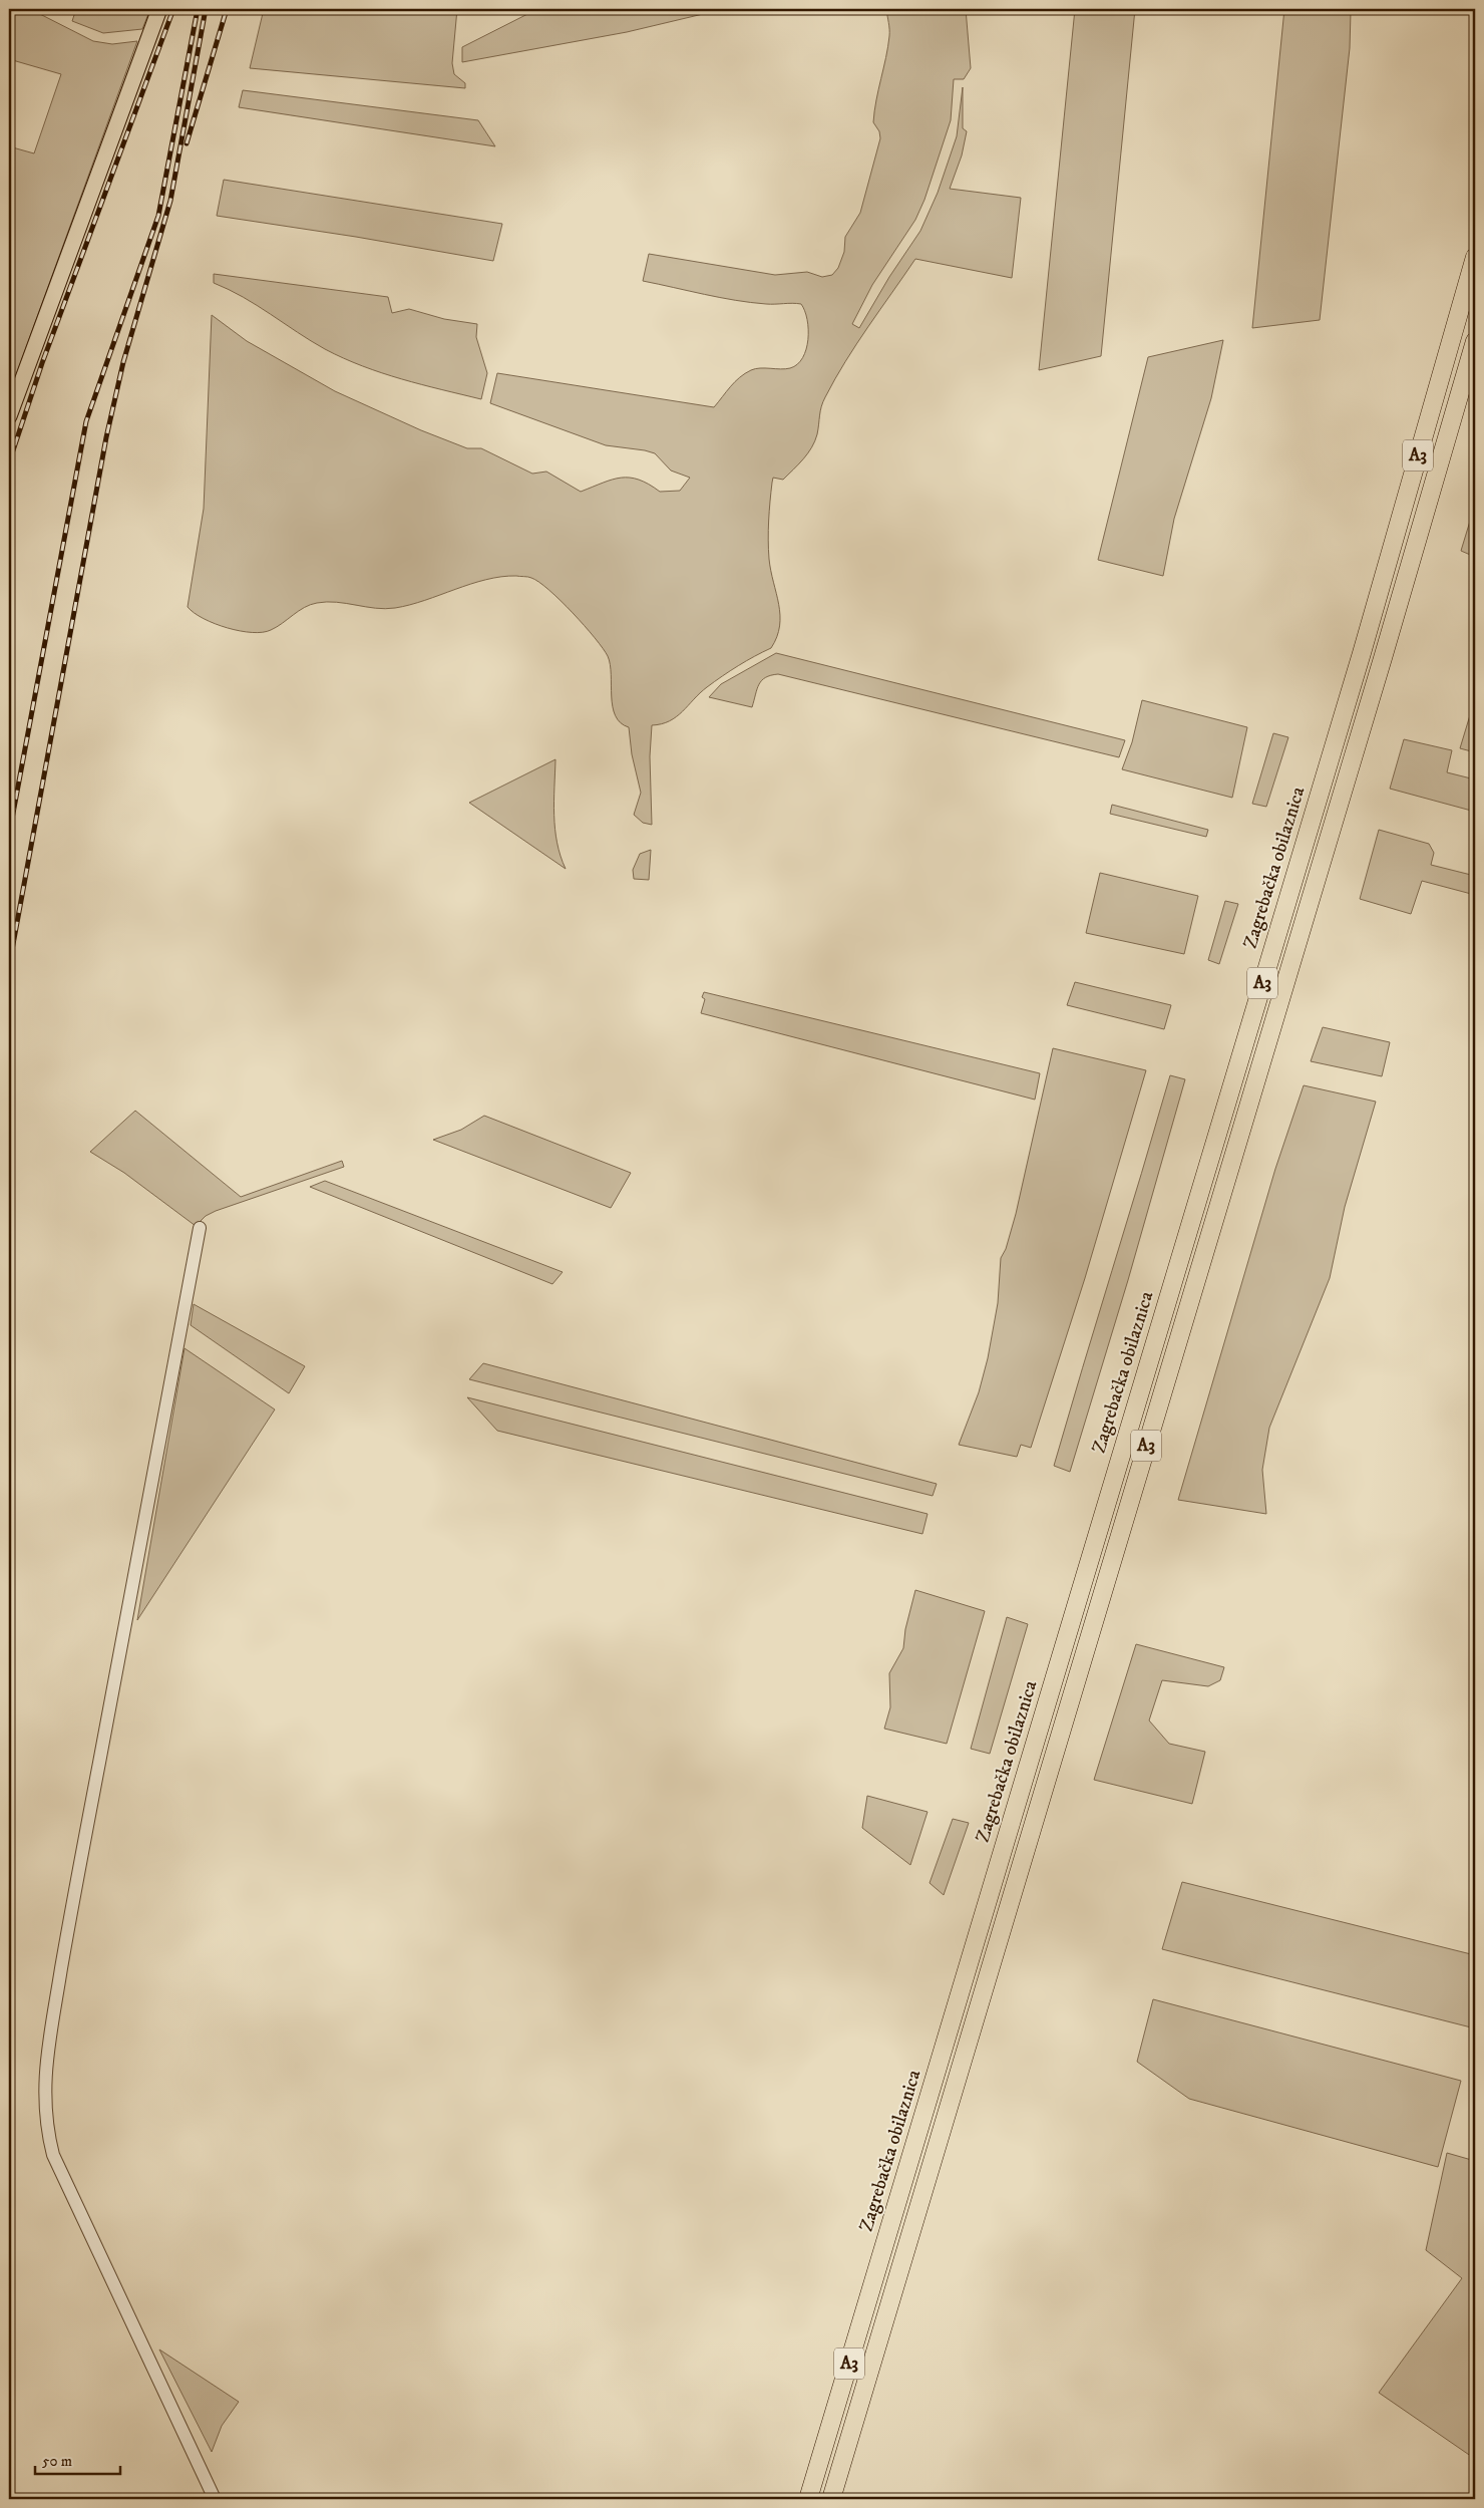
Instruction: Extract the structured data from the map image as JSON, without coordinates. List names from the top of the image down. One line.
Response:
{"streets":{"highway":["A3","Zagrebačka obilaznica"]},"scale_bar":"50 m"}
